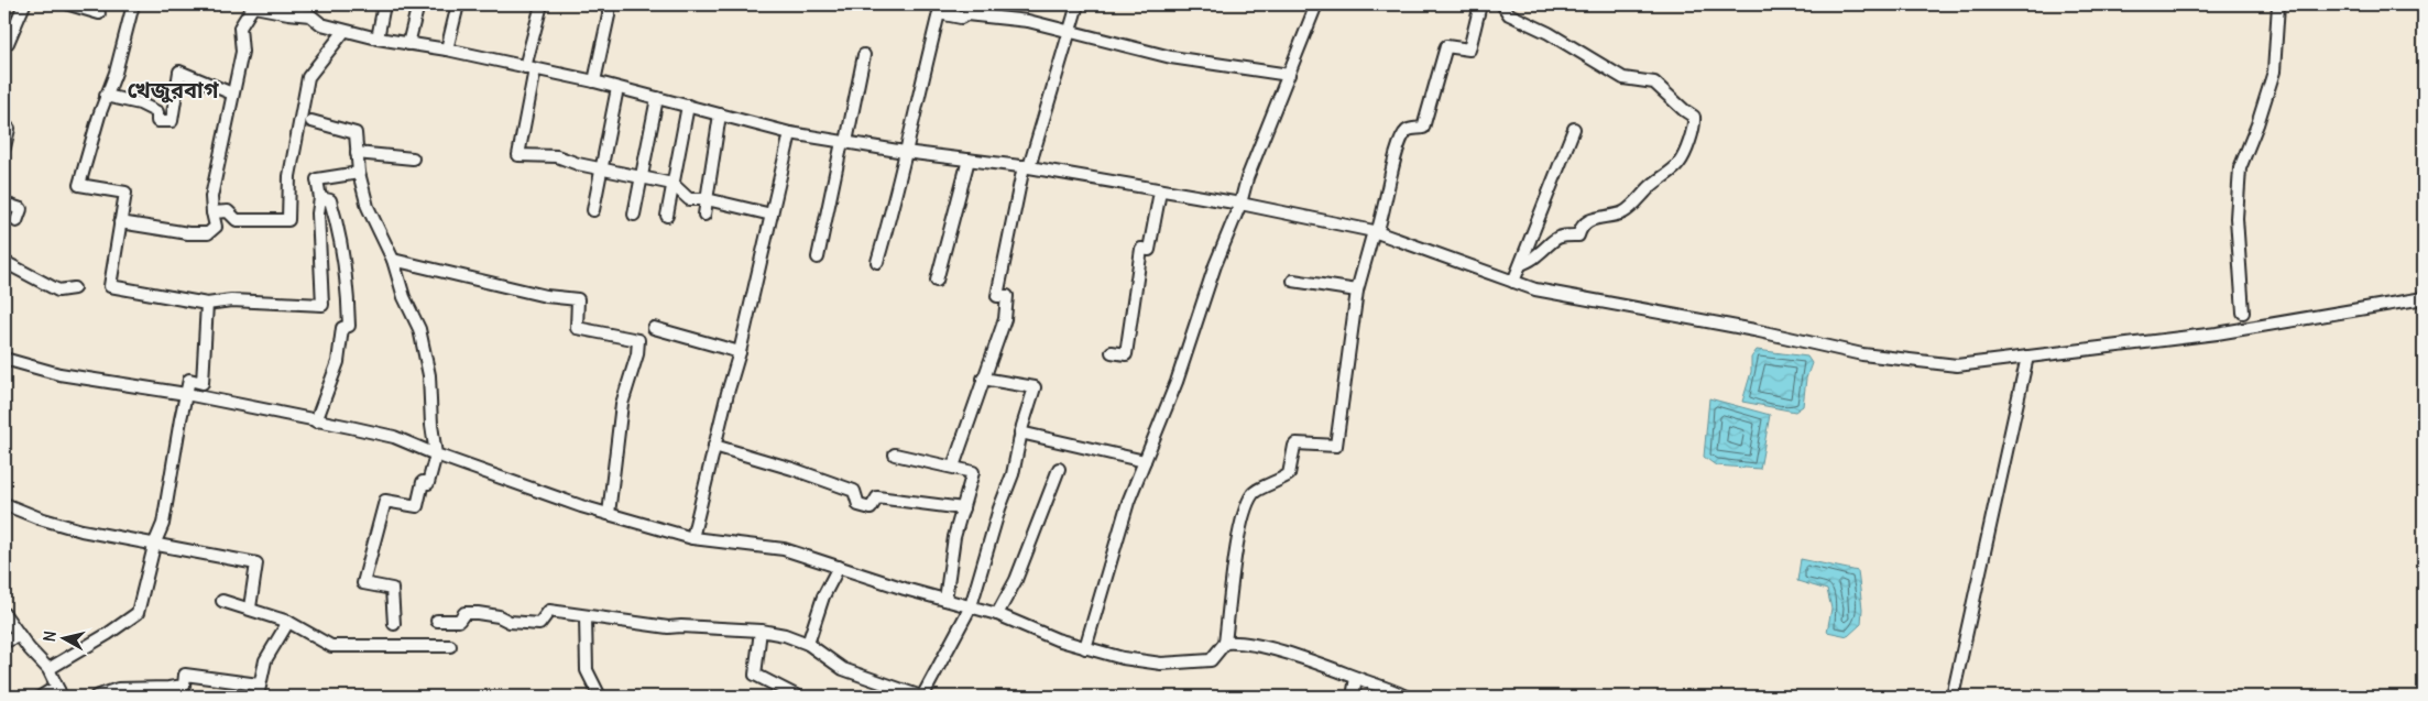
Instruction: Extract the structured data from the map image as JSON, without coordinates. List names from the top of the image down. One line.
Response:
{"districts":["খেজুরবাগ"],"north":"left"}
